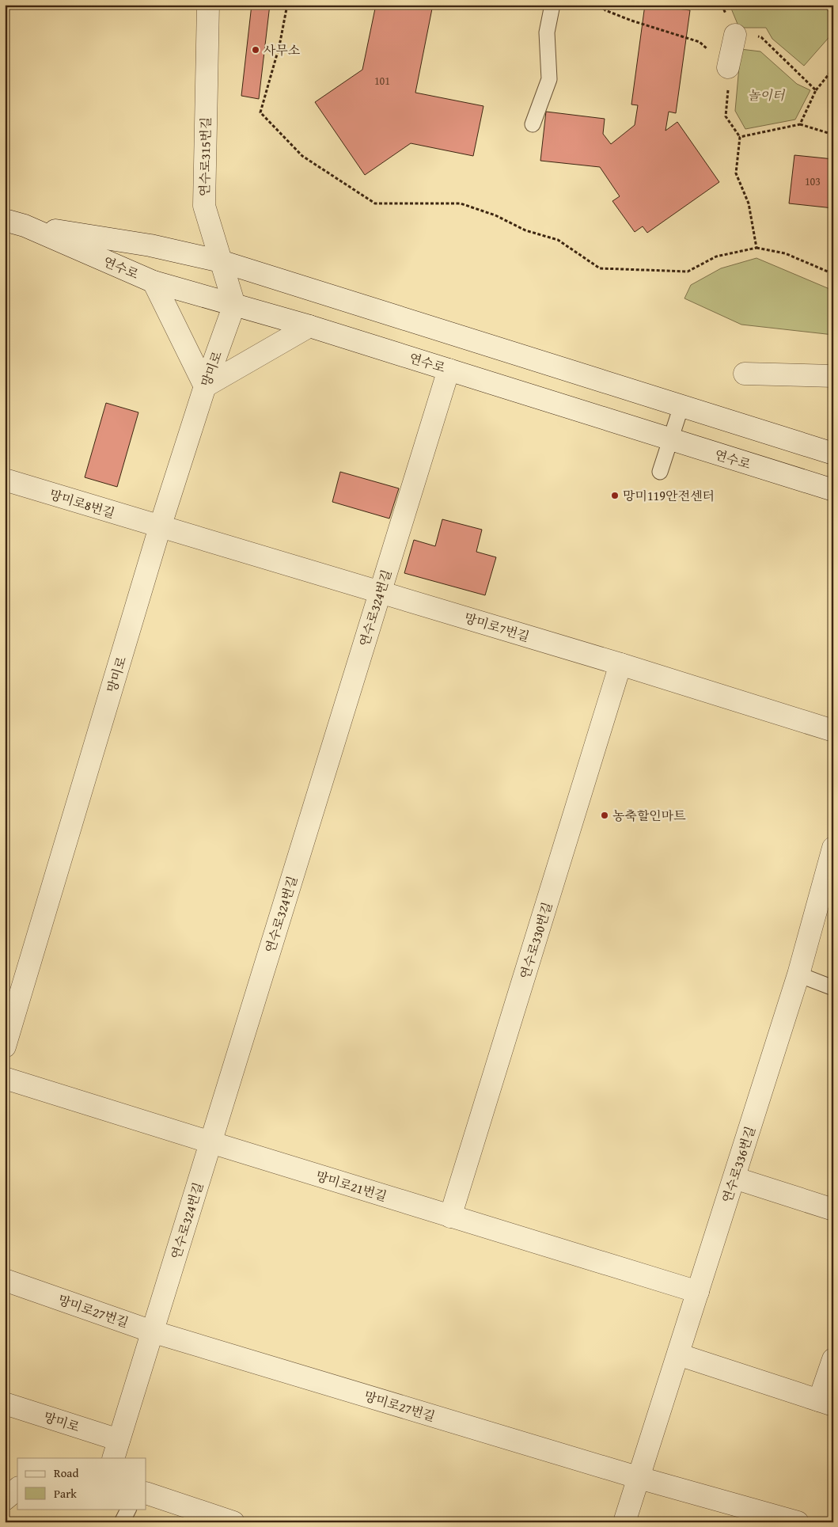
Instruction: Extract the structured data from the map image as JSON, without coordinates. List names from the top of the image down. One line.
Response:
{"streets":{"street":["연수로315번길","연수로","망미로","망미로8번길","연수로324번길","망미로7번길","연수로330번길","연수로336번길","망미로21번길","망미로27번길"]},"crossings":[["연수로315번길","연수로"],["연수로315번길","망미로"],["연수로","망미로"],["연수로","연수로324번길"],["망미로","망미로8번길"],["망미로","연수로324번길"],["망미로","망미로7번길"],["망미로8번길","망미로7번길"],["연수로324번길","망미로7번길"],["연수로324번길","망미로21번길"],["연수로324번길","망미로27번길"],["망미로7번길","연수로330번길"],["연수로330번길","망미로21번길"],["연수로336번길","망미로21번길"],["연수로336번길","망미로27번길"]],"parks":["놀이터"],"places":["사무소","망미119안전센터","농축할인마트"],"house_numbers":["101","103"],"legend":["Road","Park"]}
